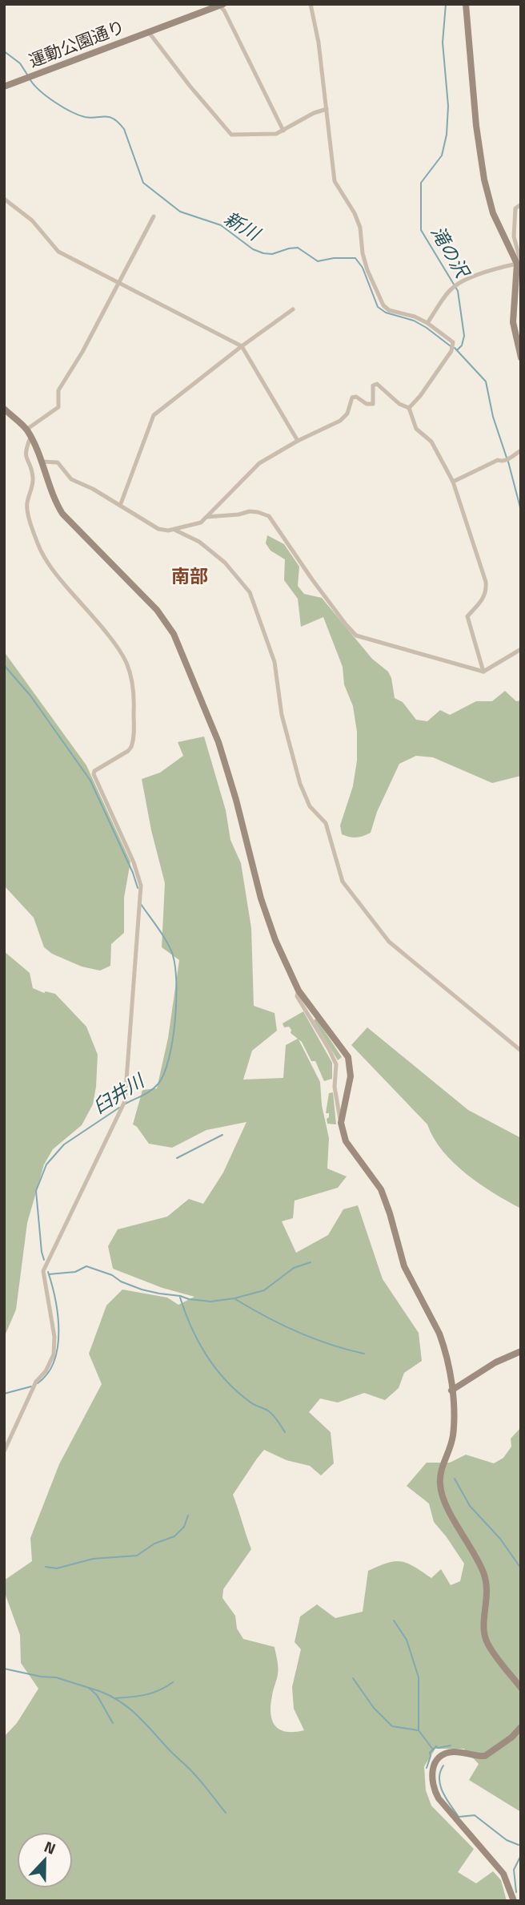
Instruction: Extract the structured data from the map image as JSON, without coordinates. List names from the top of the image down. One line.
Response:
{"streets":{"street":["運動公園通り"]},"districts":["南部"],"water":["新川","滝の沢","臼井川"],"north":"top"}
